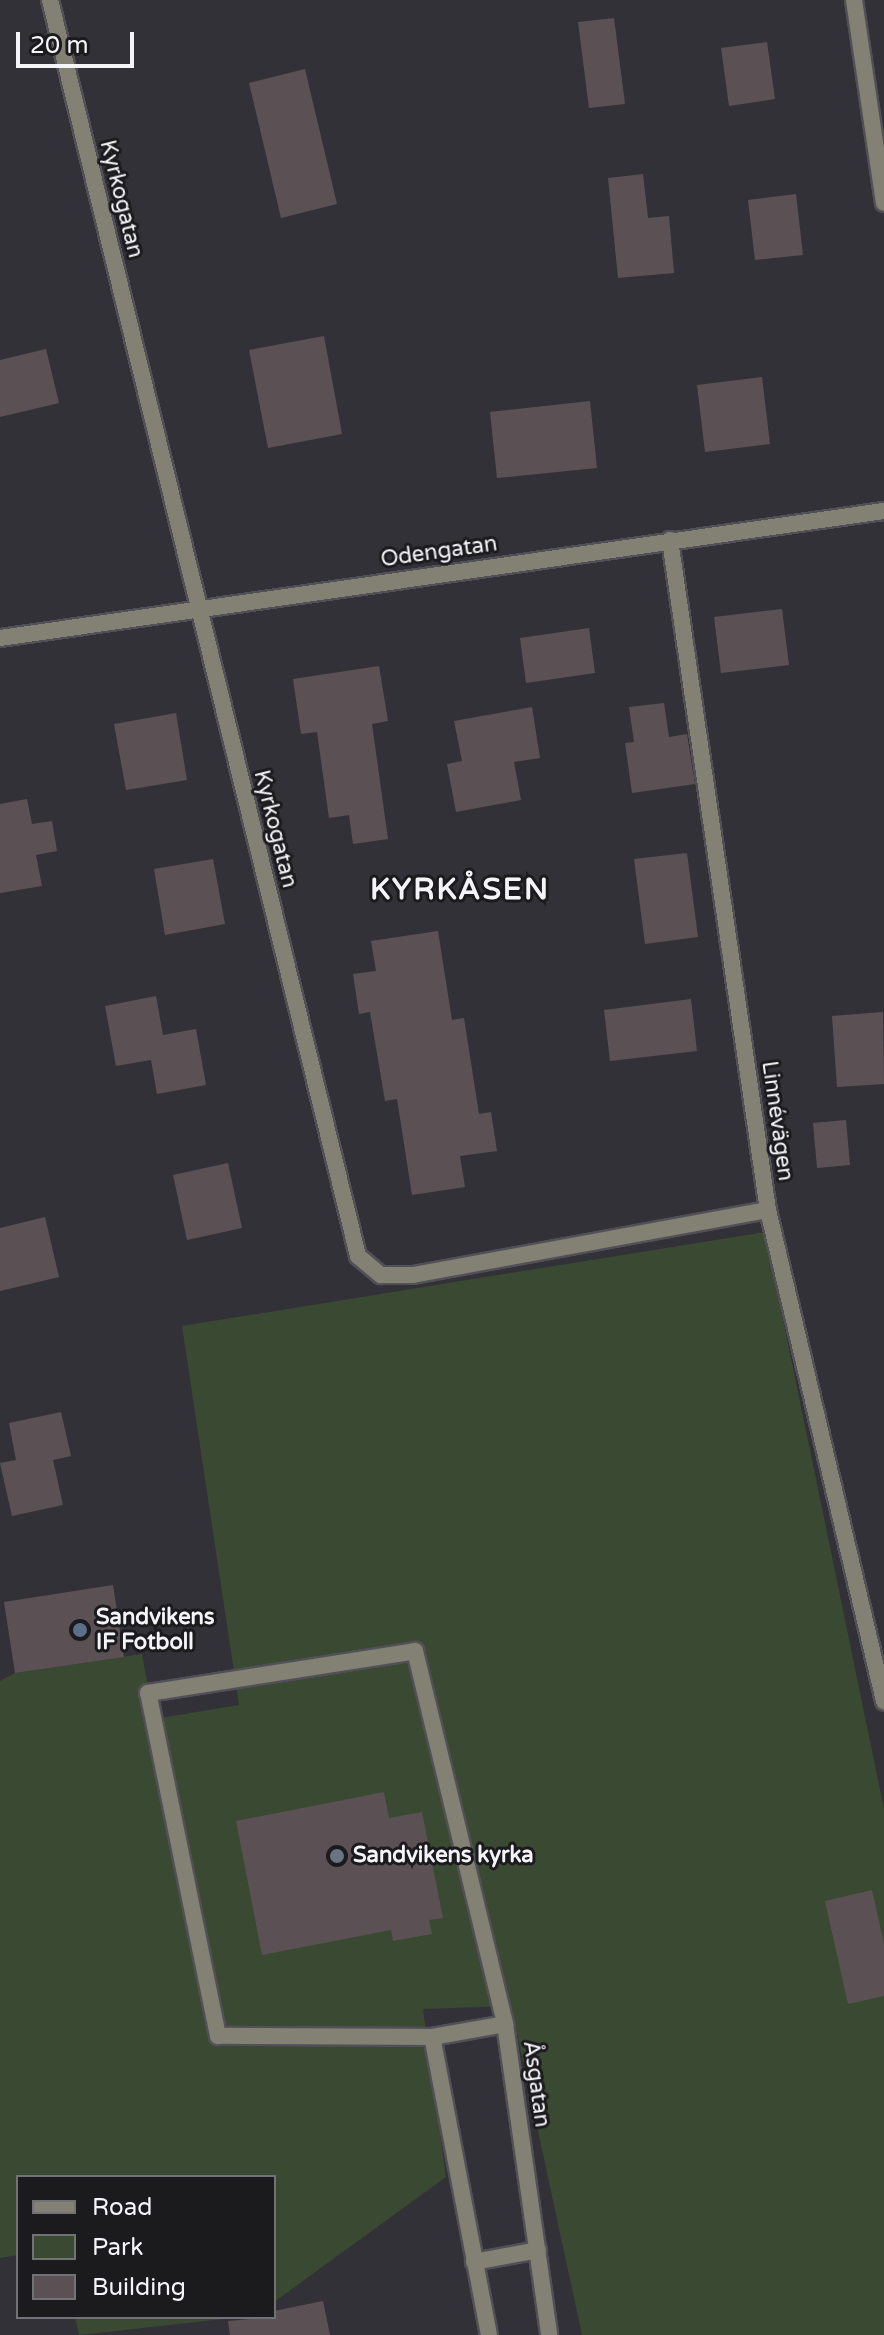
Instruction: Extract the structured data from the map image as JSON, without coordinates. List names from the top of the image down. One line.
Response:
{"streets":{"street":["Kyrkogatan","Odengatan","Linnévägen","Åsgatan"]},"crossings":[["Kyrkogatan","Odengatan"],["Kyrkogatan","Linnévägen"],["Odengatan","Linnévägen"]],"districts":["KYRKÅSEN"],"places":["Sandvikens IF Fotboll","Sandvikens kyrka"],"legend":["Road","Park","Building"],"scale_bar":"20 m"}
